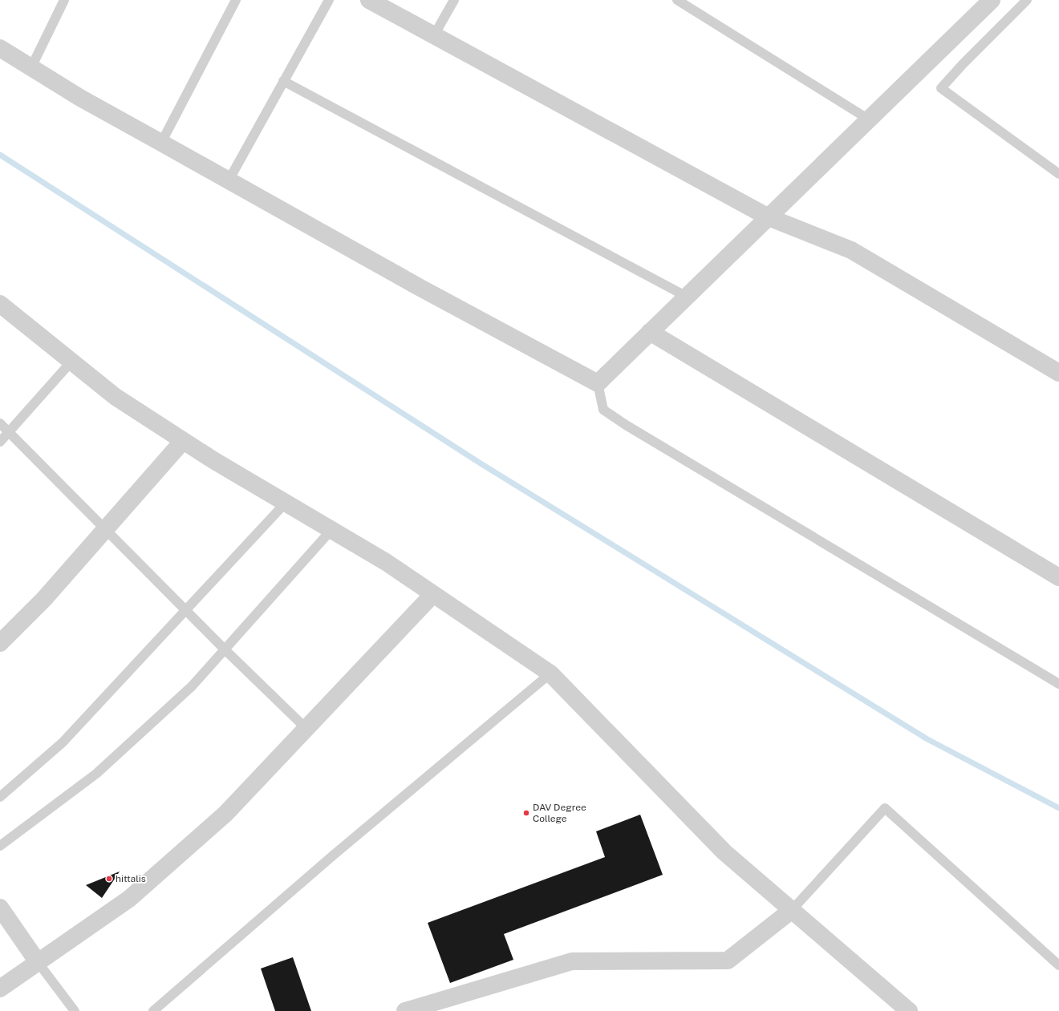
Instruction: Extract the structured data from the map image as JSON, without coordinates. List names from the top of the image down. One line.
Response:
{"places":["DAV Degree College","hittalis"]}
